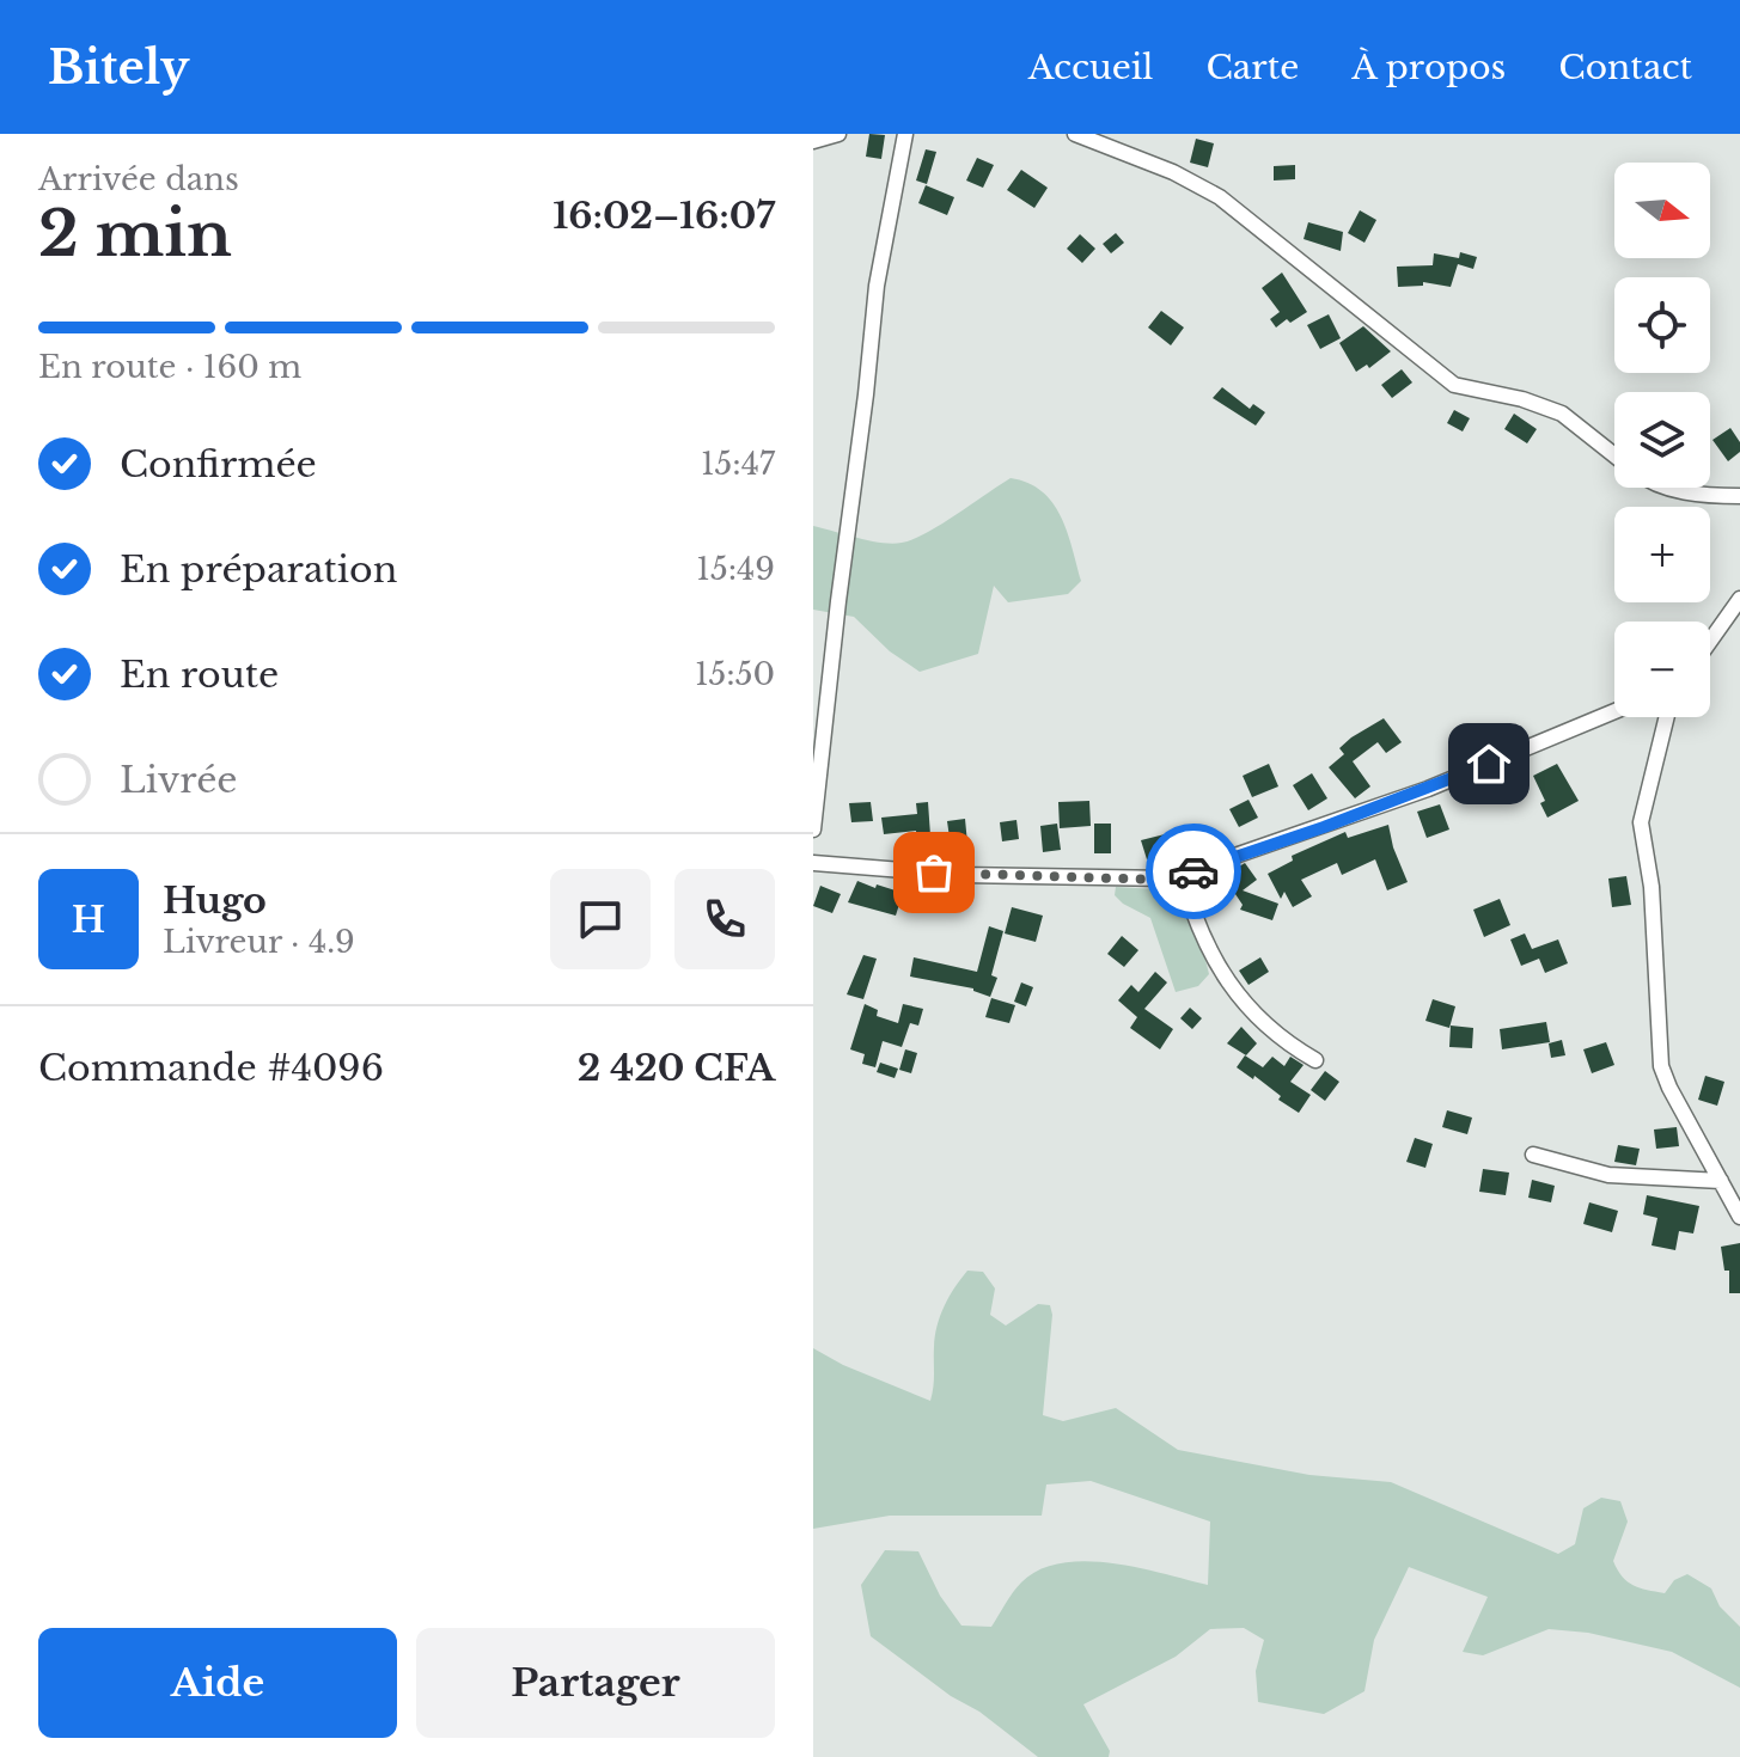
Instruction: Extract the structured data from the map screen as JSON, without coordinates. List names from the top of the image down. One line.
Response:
{"north":"right","page":{"header":"Bitely","nav":["Accueil","Carte","À propos","Contact"],"heading":["2 min","Arrivée dans","16:02–16:07"],"panel":["Hugo","Livreur · 4.9","Commande #4096","2 420 CFA"],"map_buttons":["+","−"],"bar":"En route · 160 m","list":[["Confirmée","15:47"],["En préparation","15:49"],["En route","15:50"],"Livrée"],"round":"H","buttons":["Aide","Partager"]}}
